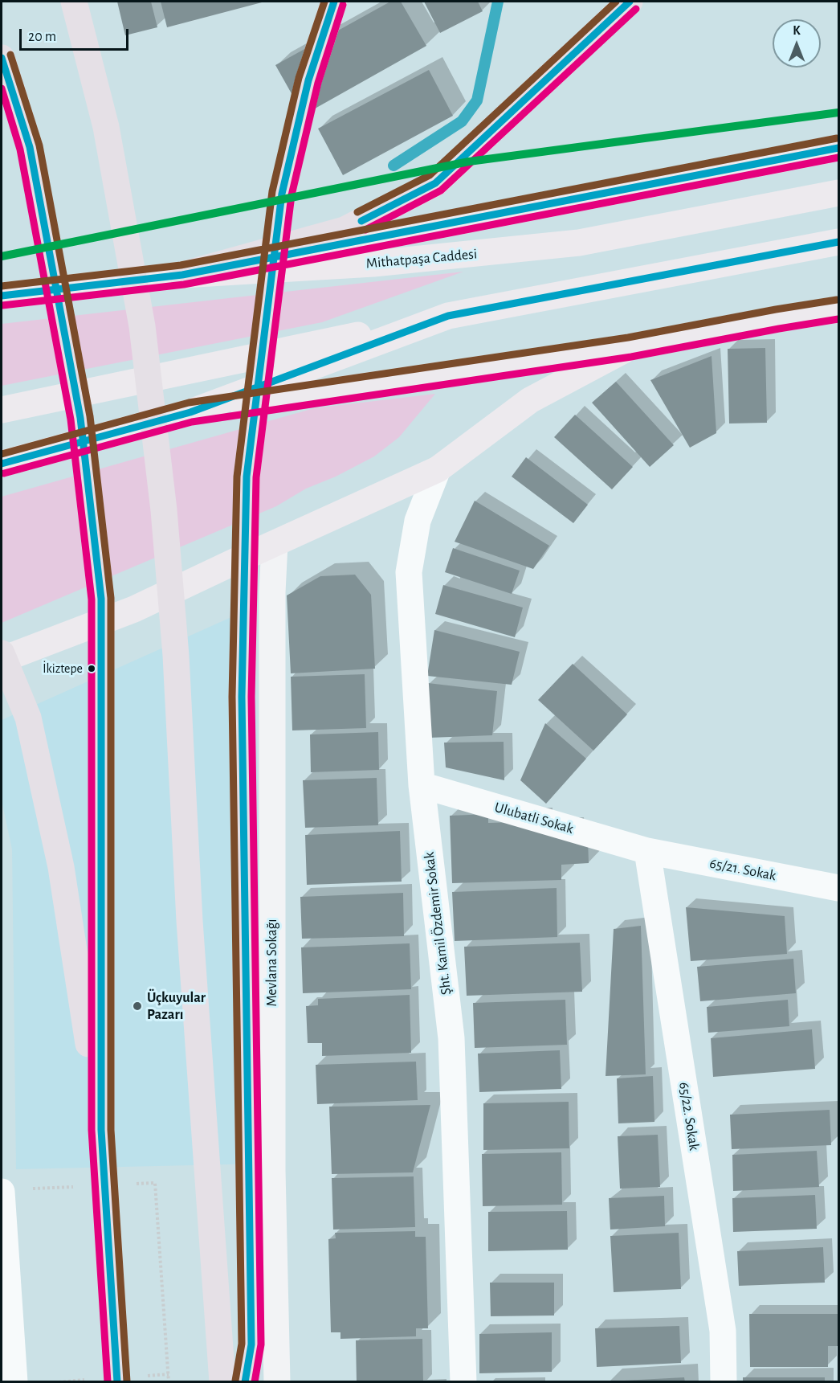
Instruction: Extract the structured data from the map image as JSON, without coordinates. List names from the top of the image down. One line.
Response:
{"streets":{"main road":["Mithatpaşa Caddesi","Mevlana Sokağı"],"street":["Ulubatli Sokak","65/21. Sokak","Şht. Kamil Özdemir Sokak","65/22. Sokak"]},"crossings":[["Ulubatli Sokak","65/21. Sokak"],["Ulubatli Sokak","Şht. Kamil Özdemir Sokak"],["Ulubatli Sokak","65/22. Sokak"],["65/21. Sokak","65/22. Sokak"]],"places":["İkiztepe","Üçkuyular Pazarı"],"scale_bar":"20 m","north":"top"}
